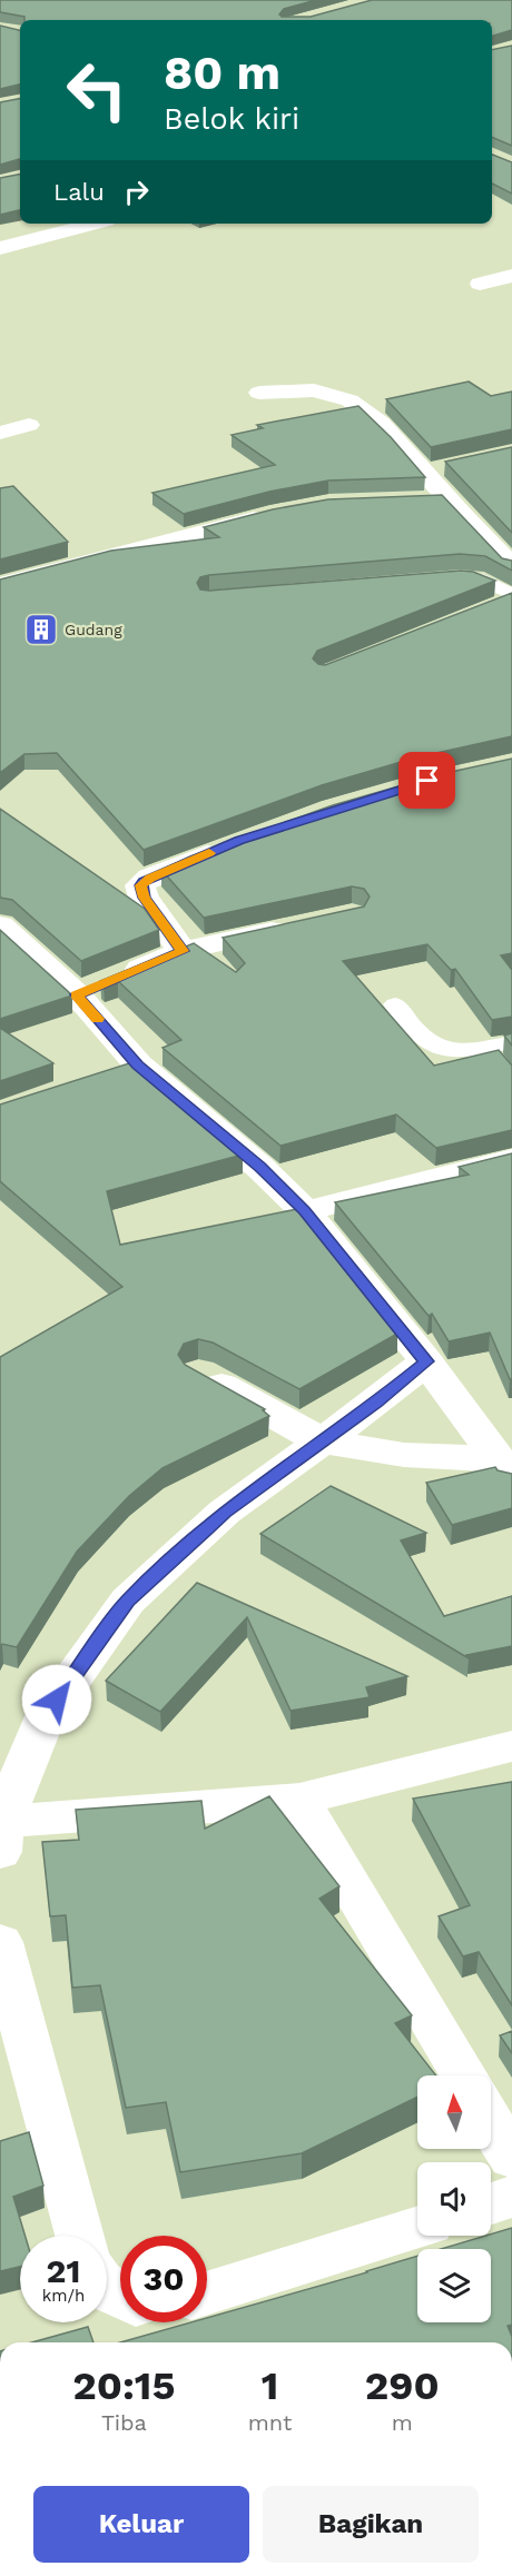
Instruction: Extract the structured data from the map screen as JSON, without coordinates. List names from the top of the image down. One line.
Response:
{"places":{"building":["Gudang"]},"north":"top","page":{"turn":["80 m","Belok kiri"],"then":"Lalu","speed":"21 km/h","limit":"30","eta":["20:15","Tiba","1","mnt","290","m"],"buttons":["Keluar","Bagikan"]}}
